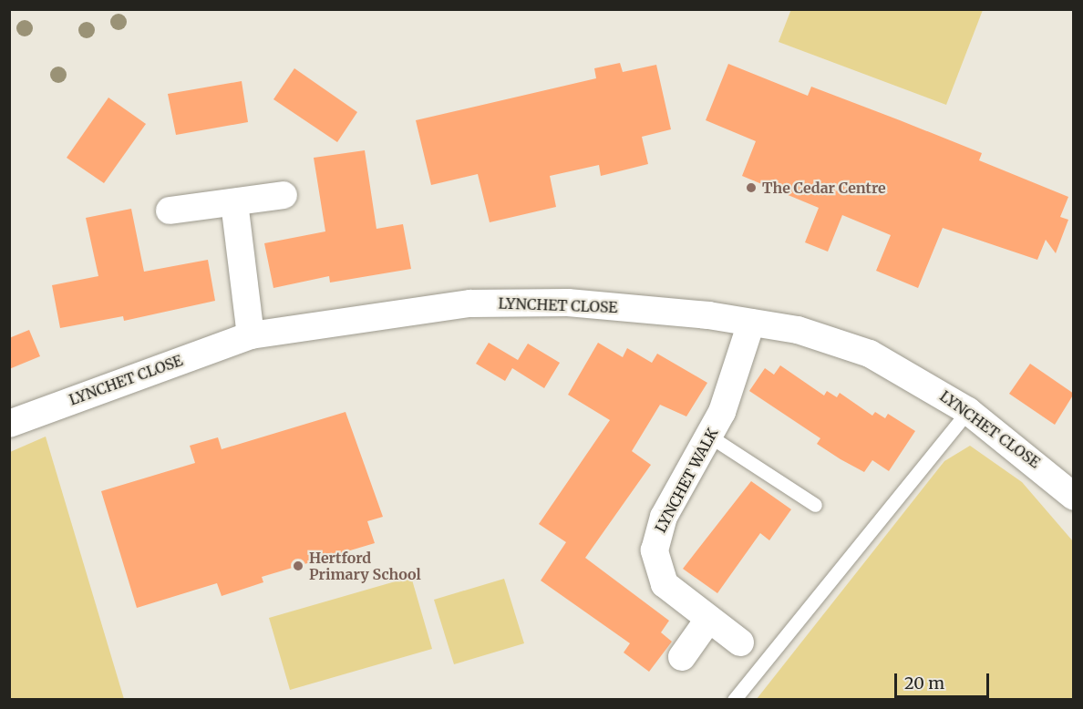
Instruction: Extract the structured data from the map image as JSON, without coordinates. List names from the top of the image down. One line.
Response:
{"streets":{"street":["LYNCHET CLOSE","LYNCHET WALK"]},"crossings":[["LYNCHET CLOSE","LYNCHET WALK"]],"places":["The Cedar Centre","Hertford Primary School"],"scale_bar":"20 m"}
